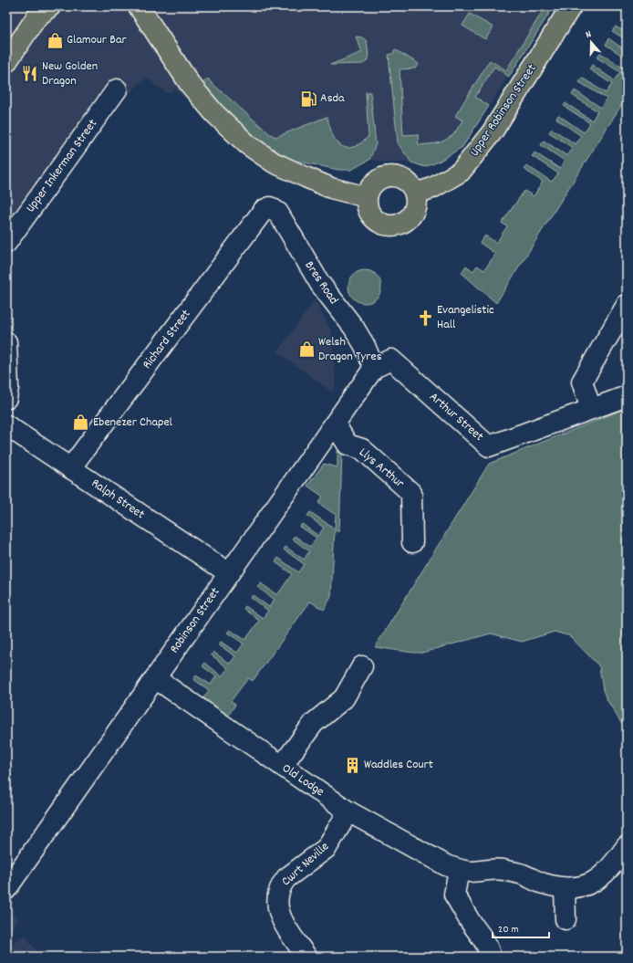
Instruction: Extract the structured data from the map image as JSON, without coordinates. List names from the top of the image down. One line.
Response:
{"streets":{"main road":["Upper Robinson Street"],"street":["Upper Inkerman Street","Bres Road","Richard Street","Arthur Street","Llys Arthur","Ralph Street","Robinson Street","Old Lodge","Cwrt Neville"]},"crossings":[["Bres Road","Richard Street"],["Bres Road","Arthur Street"],["Bres Road","Robinson Street"],["Richard Street","Ralph Street"],["Arthur Street","Robinson Street"],["Llys Arthur","Robinson Street"],["Ralph Street","Robinson Street"],["Robinson Street","Old Lodge"],["Old Lodge","Cwrt Neville"]],"places":{"shop":["Glamour Bar","Welsh Dragon Tyres","Ebenezer Chapel"],"restaurant":["New Golden Dragon"],"fuel station":["Asda"],"church":["Evangelistic Hall"],"building":["Waddles Court"]},"scale_bar":"20 m","north":"top"}
